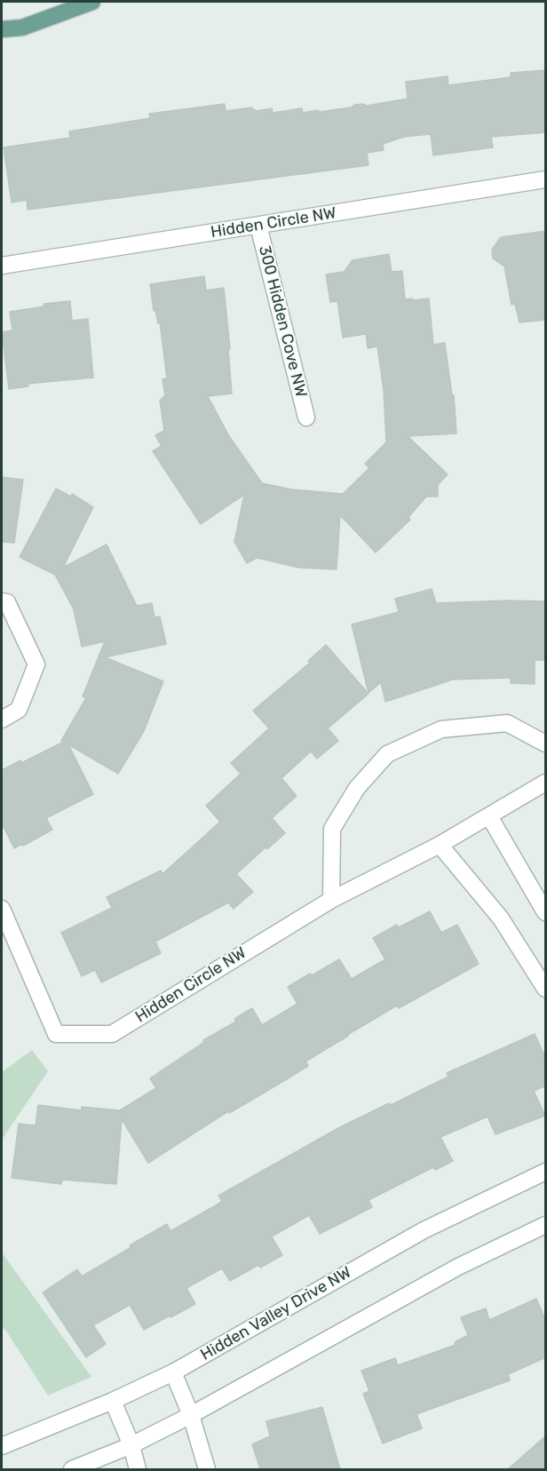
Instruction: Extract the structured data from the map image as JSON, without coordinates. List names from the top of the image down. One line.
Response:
{"streets":{"street":["Hidden Circle NW","300 Hidden Cove NW","Hidden Valley Drive NW"]},"crossings":[["Hidden Circle NW","300 Hidden Cove NW"]]}
